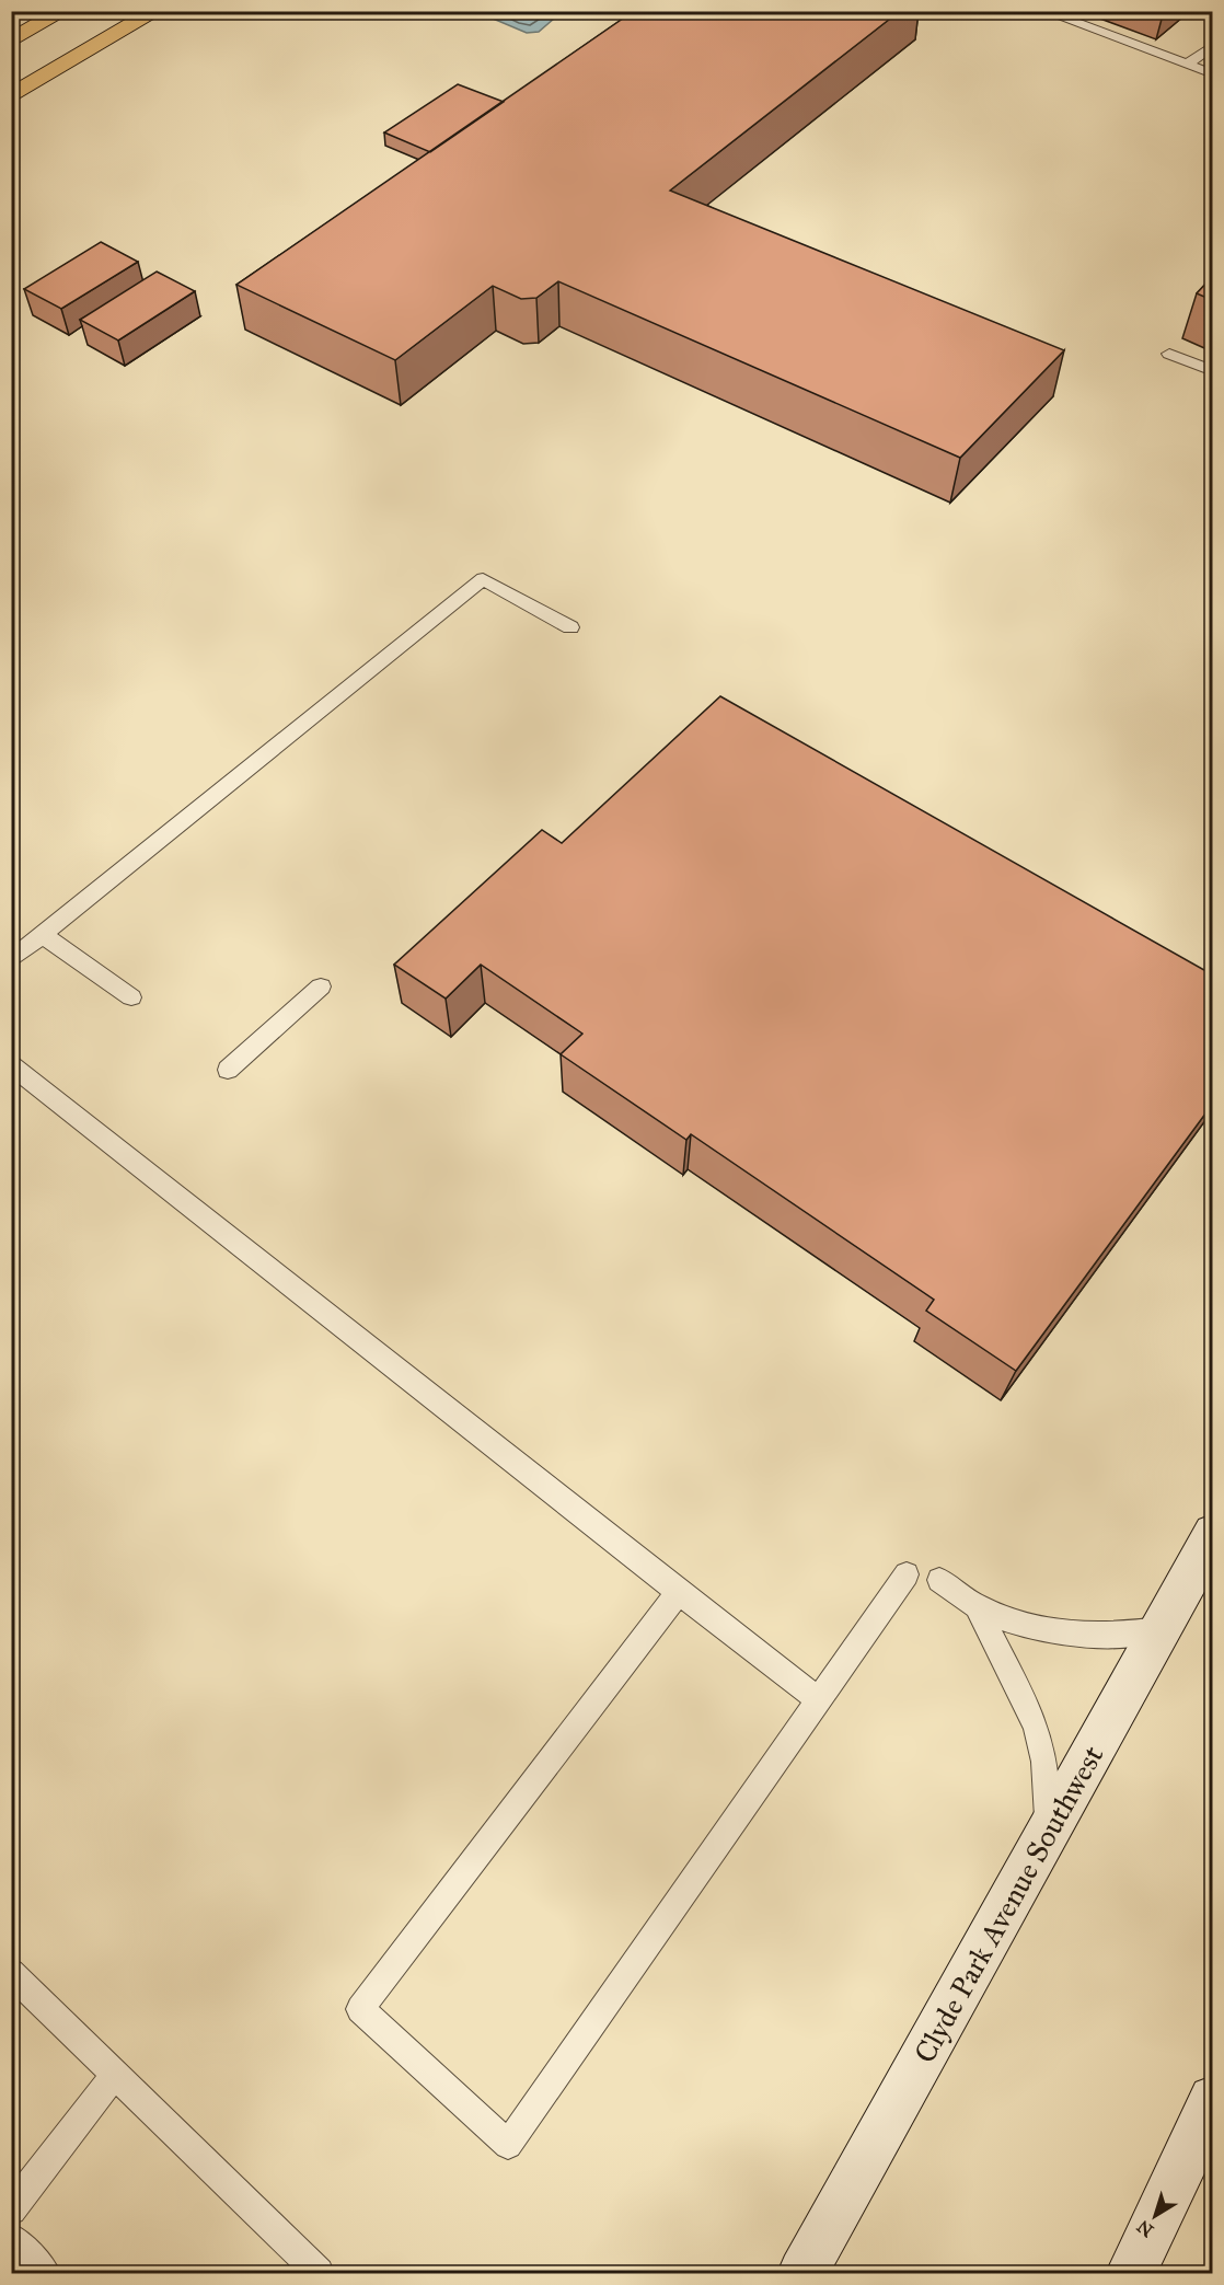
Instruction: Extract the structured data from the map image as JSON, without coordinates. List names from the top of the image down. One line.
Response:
{"streets":{"main road":["Clyde Park Avenue Southwest"]},"north":"bottom left"}
